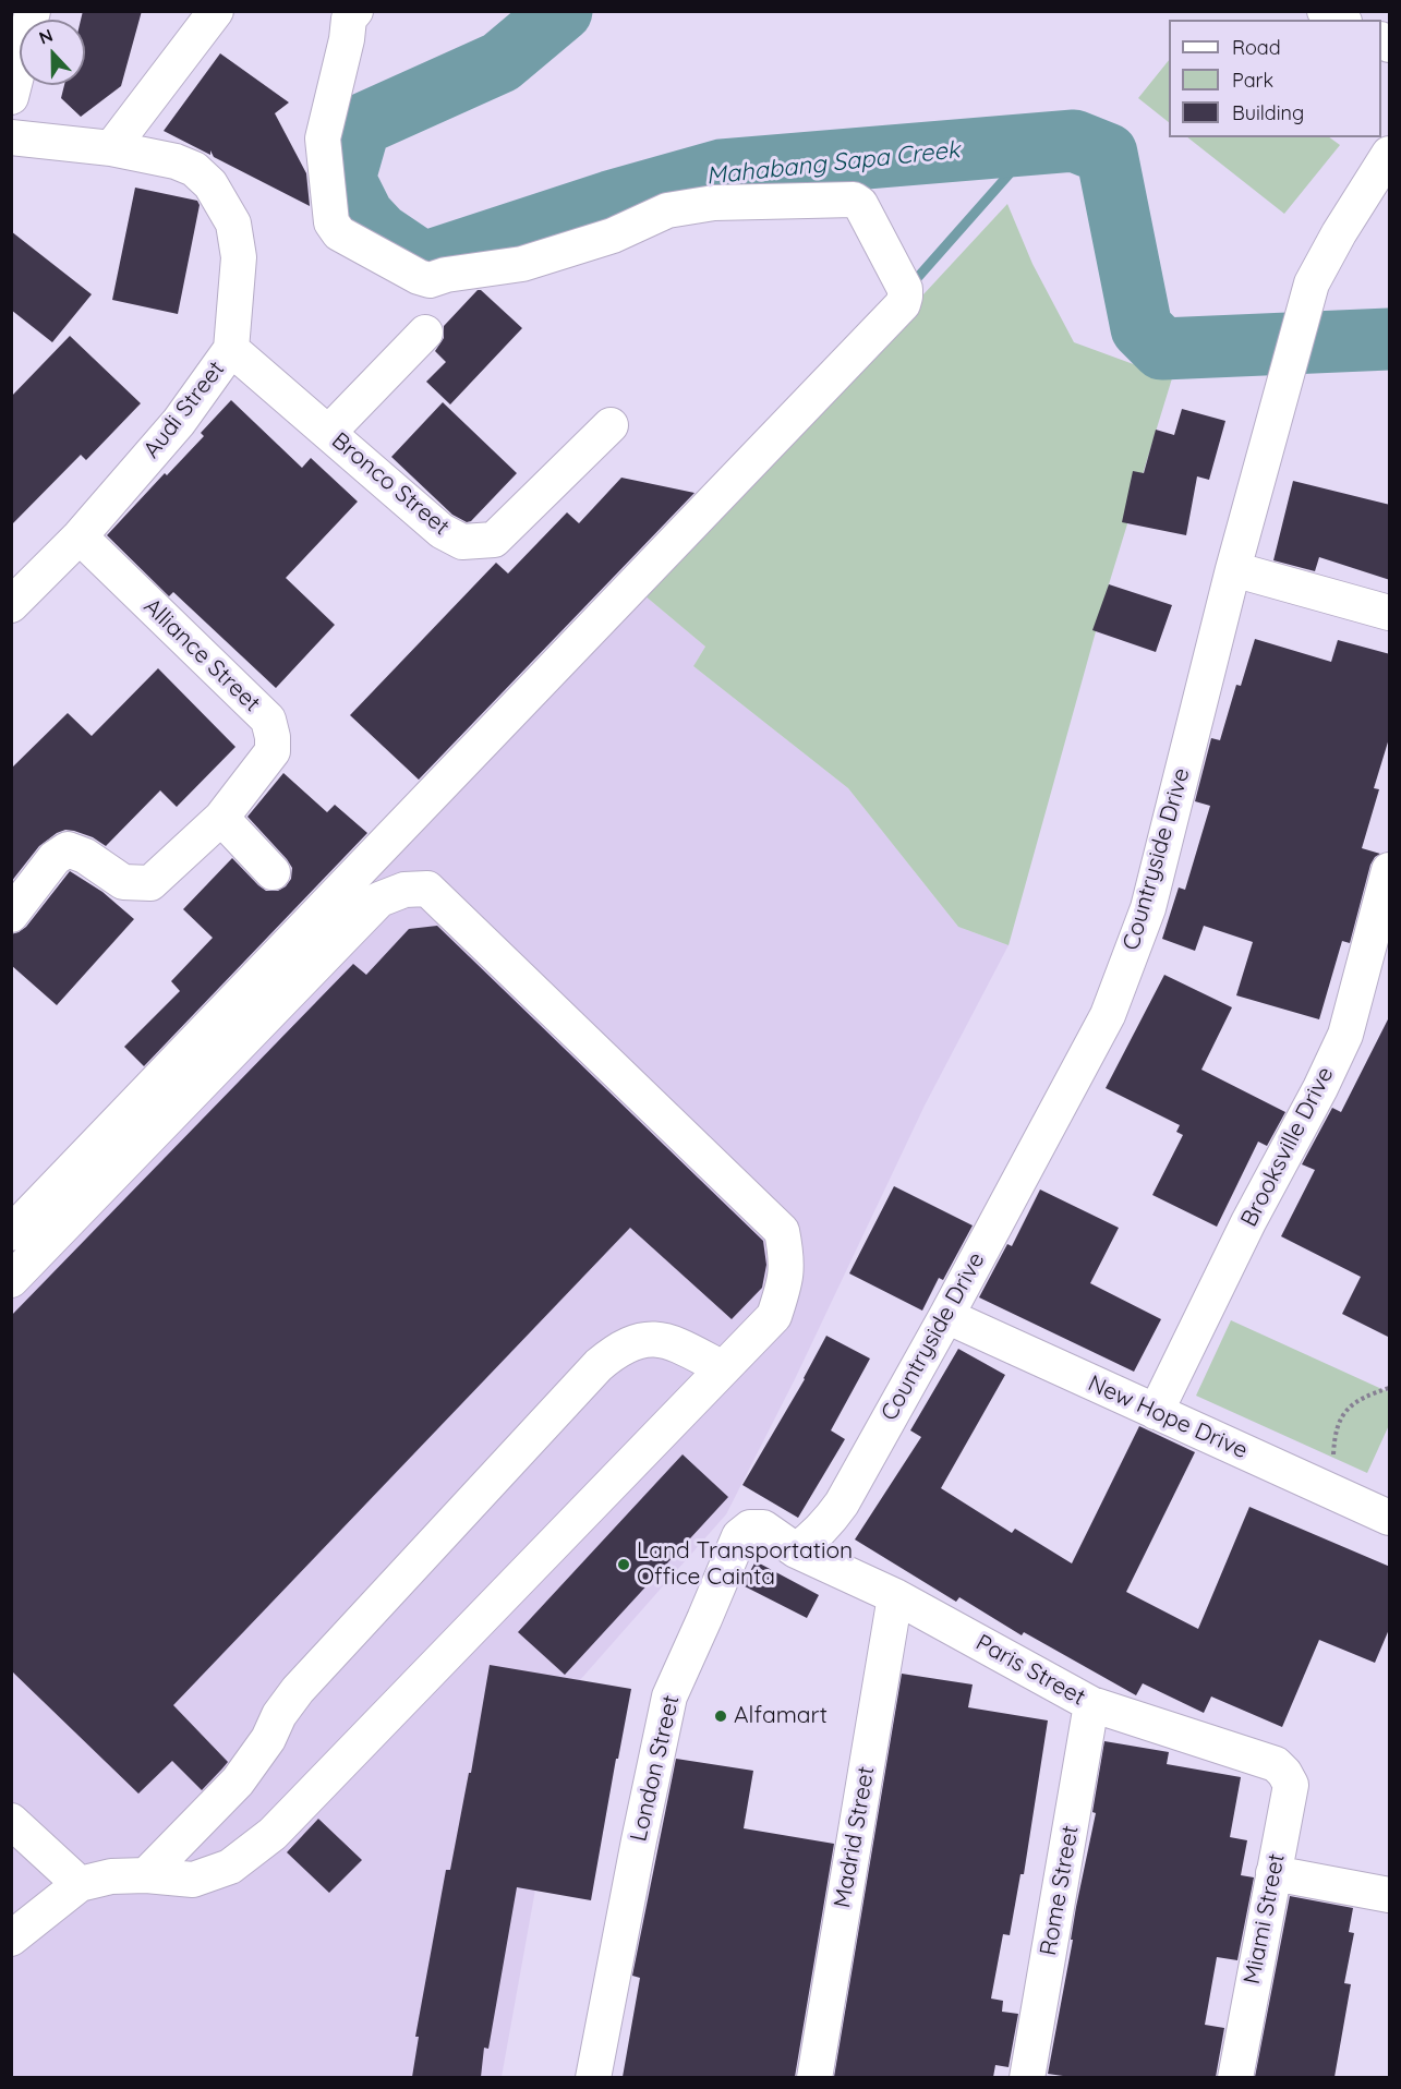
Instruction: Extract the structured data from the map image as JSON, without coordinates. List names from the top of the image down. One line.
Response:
{"streets":{"street":["Audi Street","Bronco Street","Alliance Street","Countryside Drive","Brooksville Drive","New Hope Drive","Paris Street","London Street","Madrid Street","Rome Street","Miami Street"]},"crossings":[["Audi Street","Bronco Street"],["Audi Street","Alliance Street"],["Countryside Drive","New Hope Drive"],["Countryside Drive","Paris Street"],["Countryside Drive","London Street"],["Brooksville Drive","New Hope Drive"],["Paris Street","London Street"],["Paris Street","Madrid Street"],["Paris Street","Rome Street"],["Paris Street","Miami Street"]],"water":["Mahabang Sapa Creek"],"places":["Land Transportation Office Cainta","Alfamart"],"legend":["Road","Park","Building"],"north":"top"}
